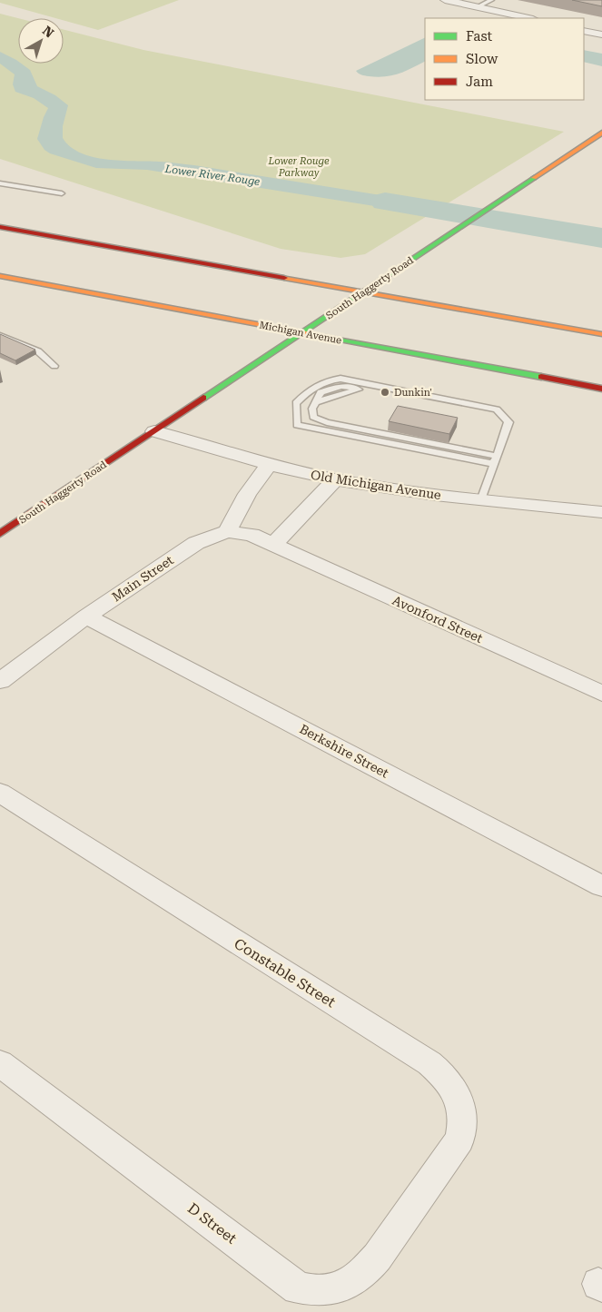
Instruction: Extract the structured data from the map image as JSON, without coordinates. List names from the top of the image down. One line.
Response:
{"streets":{"main road":["South Haggerty Road","Michigan Avenue"],"street":["Old Michigan Avenue","Main Street","Avonford Street","Berkshire Street","Constable Street","D Street"]},"crossings":[["South Haggerty Road","Michigan Avenue"],["South Haggerty Road","Old Michigan Avenue"],["Main Street","Avonford Street"],["Main Street","Berkshire Street"],["Constable Street","D Street"]],"water":["Lower River Rouge"],"parks":["Lower Rouge Parkway"],"places":["Dunkin'"],"legend":["Fast","Slow","Jam"],"north":"top right"}
